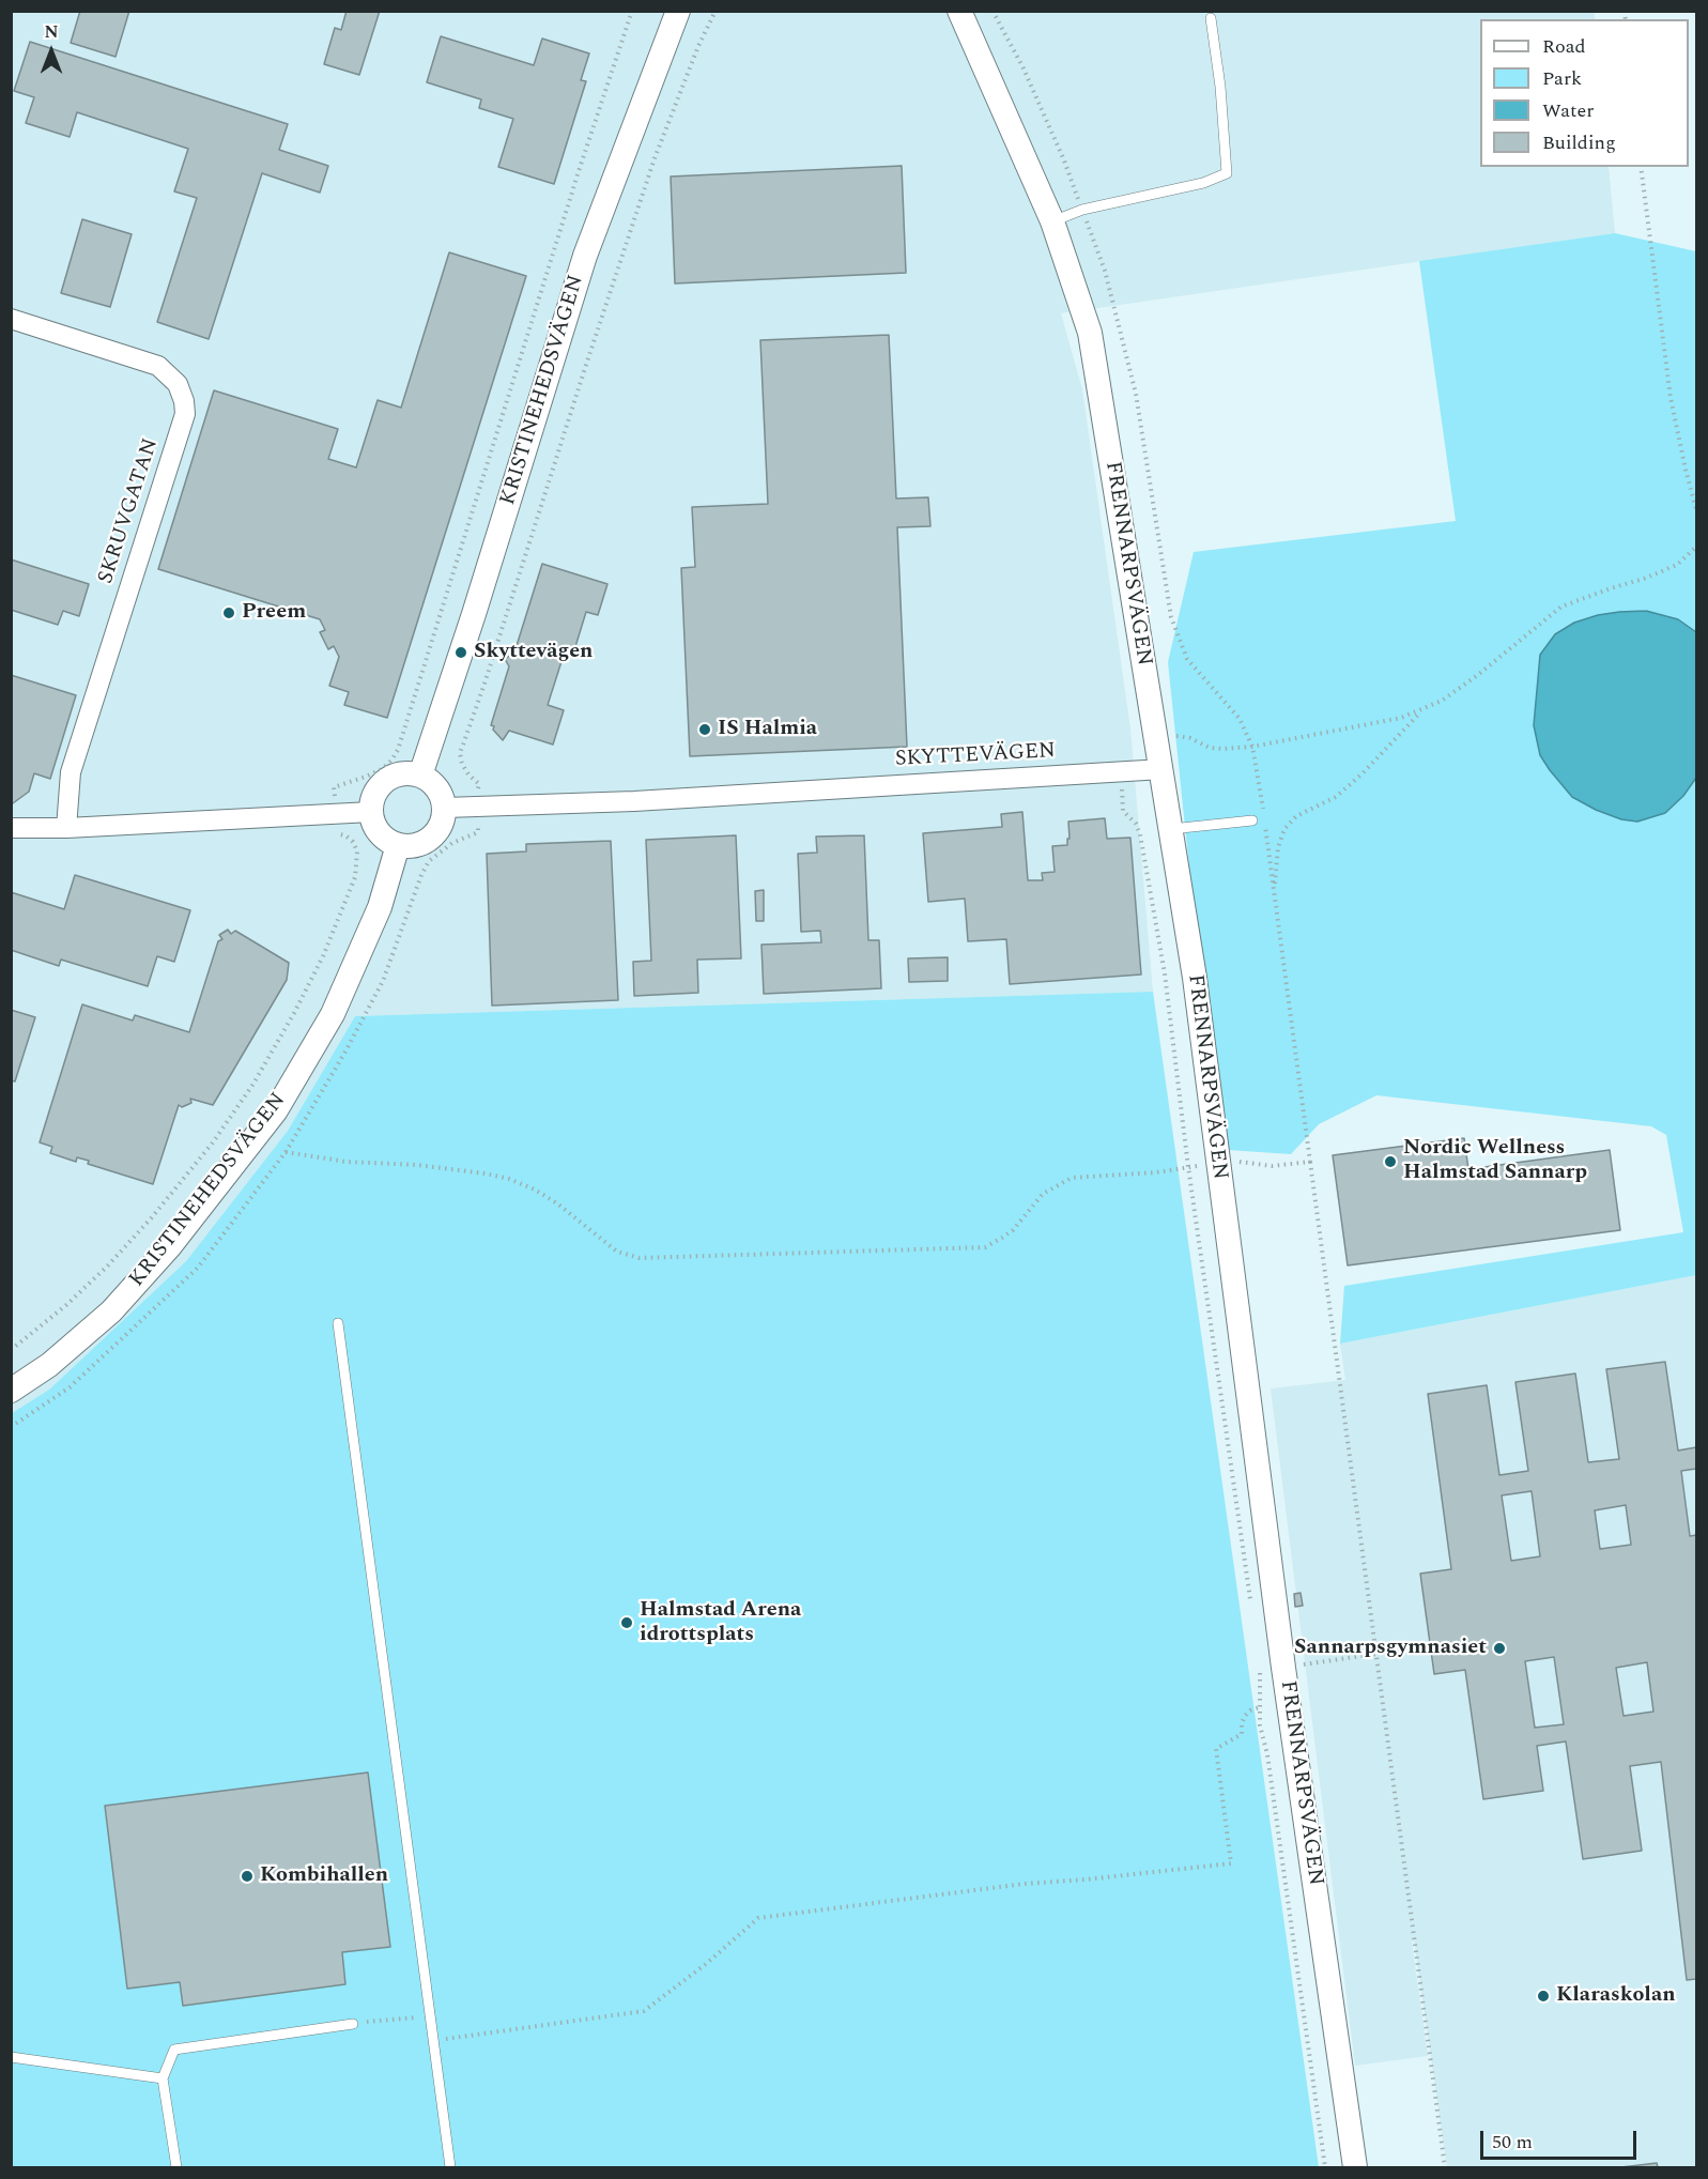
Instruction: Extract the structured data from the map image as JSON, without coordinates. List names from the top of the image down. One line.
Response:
{"streets":{"street":["KRISTINEHEDSVÄGEN","SKRUVGATAN","FRENNARPSVÄGEN","SKYTTEVÄGEN"]},"crossings":[["KRISTINEHEDSVÄGEN","SKYTTEVÄGEN"],["FRENNARPSVÄGEN","SKYTTEVÄGEN"]],"places":["Preem","Skyttevägen","IS Halmia","Nordic Wellness Halmstad Sannarp","Halmstad Arena idrottsplats","Sannarpsgymnasiet","Kombihallen","Klaraskolan"],"legend":["Road","Park","Water","Building"],"scale_bar":"50 m","north":"top"}
